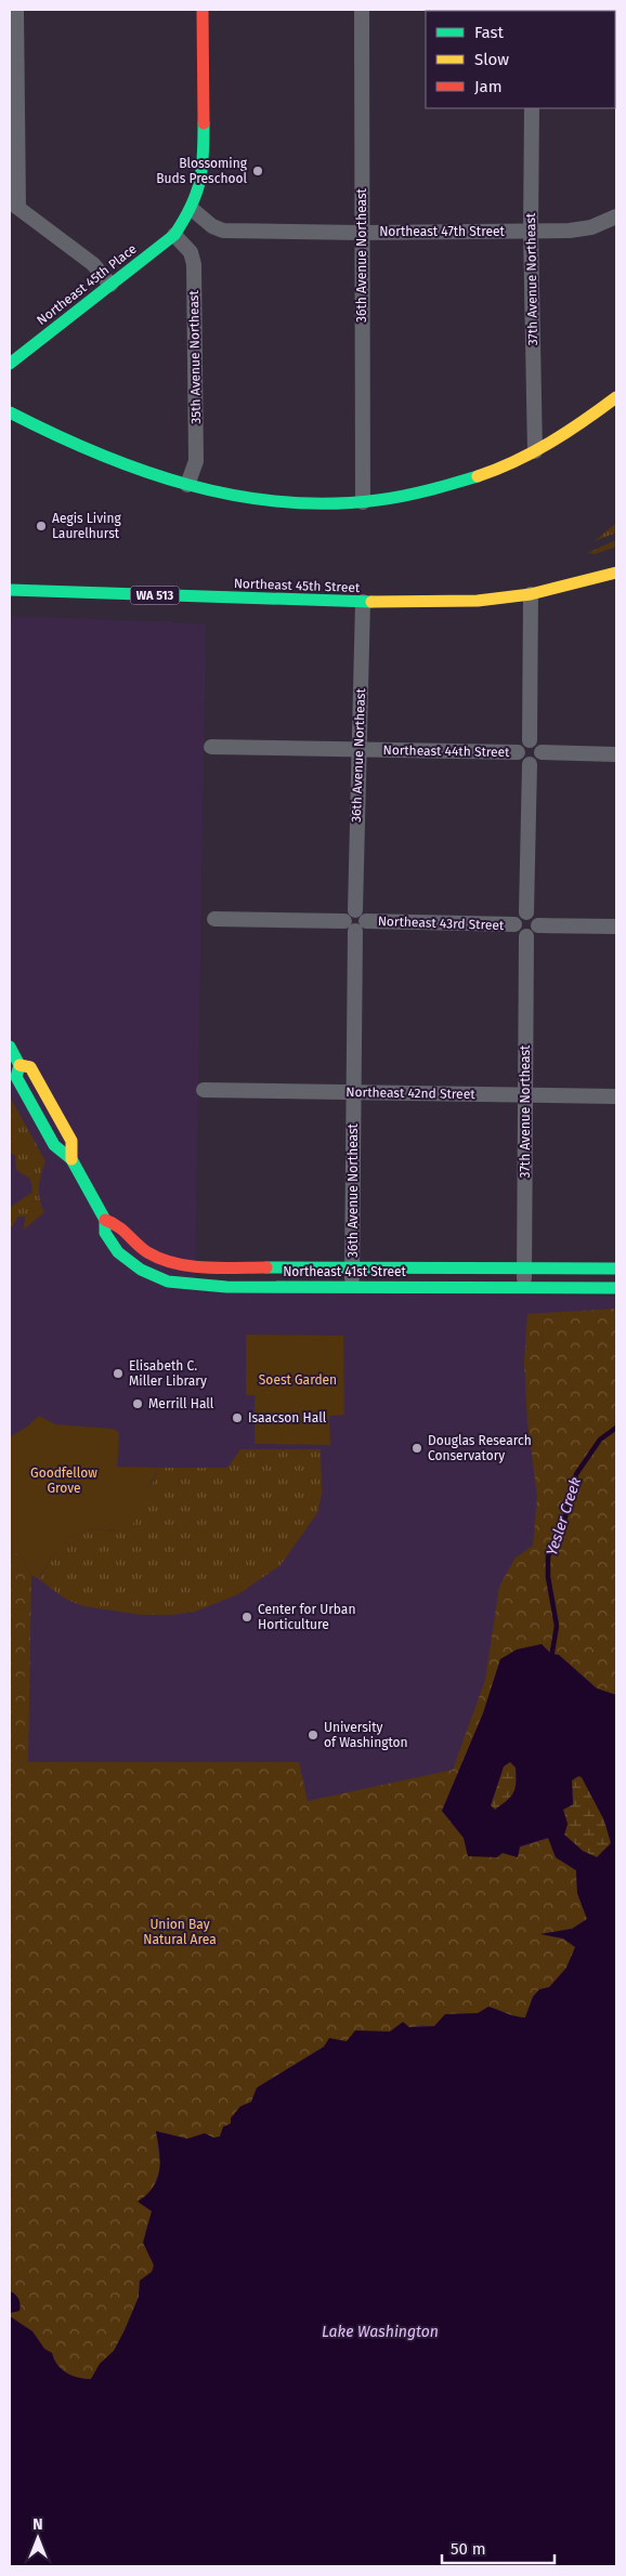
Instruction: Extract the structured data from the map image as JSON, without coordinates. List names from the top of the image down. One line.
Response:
{"streets":{"street":["Northeast 47th Street","36th Avenue Northeast","37th Avenue Northeast","Northeast 45th Place","35th Avenue Northeast","Northeast 45th Street","WA 513","Northeast 44th Street","Northeast 43rd Street","Northeast 42nd Street","Northeast 41st Street"]},"crossings":[["Northeast 47th Street","36th Avenue Northeast"],["Northeast 47th Street","37th Avenue Northeast"],["36th Avenue Northeast","Northeast 45th Street"],["36th Avenue Northeast","Northeast 44th Street"],["36th Avenue Northeast","Northeast 43rd Street"],["36th Avenue Northeast","Northeast 42nd Street"],["36th Avenue Northeast","Northeast 41st Street"],["37th Avenue Northeast","Northeast 43rd Street"],["37th Avenue Northeast","Northeast 42nd Street"],["37th Avenue Northeast","Northeast 41st Street"],["Northeast 45th Place","35th Avenue Northeast"],["Northeast 45th Street","WA 513"]],"water":["Yesler Creek","Lake Washington"],"parks":["Soest Garden","Goodfellow Grove","Union Bay Natural Area"],"places":["Blossoming Buds Preschool","Aegis Living Laurelhurst","Elisabeth C. Miller Library","Merrill Hall","Isaacson Hall","Douglas Research Conservatory","Center for Urban Horticulture","University of Washington"],"legend":["Fast","Slow","Jam"],"scale_bar":"50 m","north":"top"}
